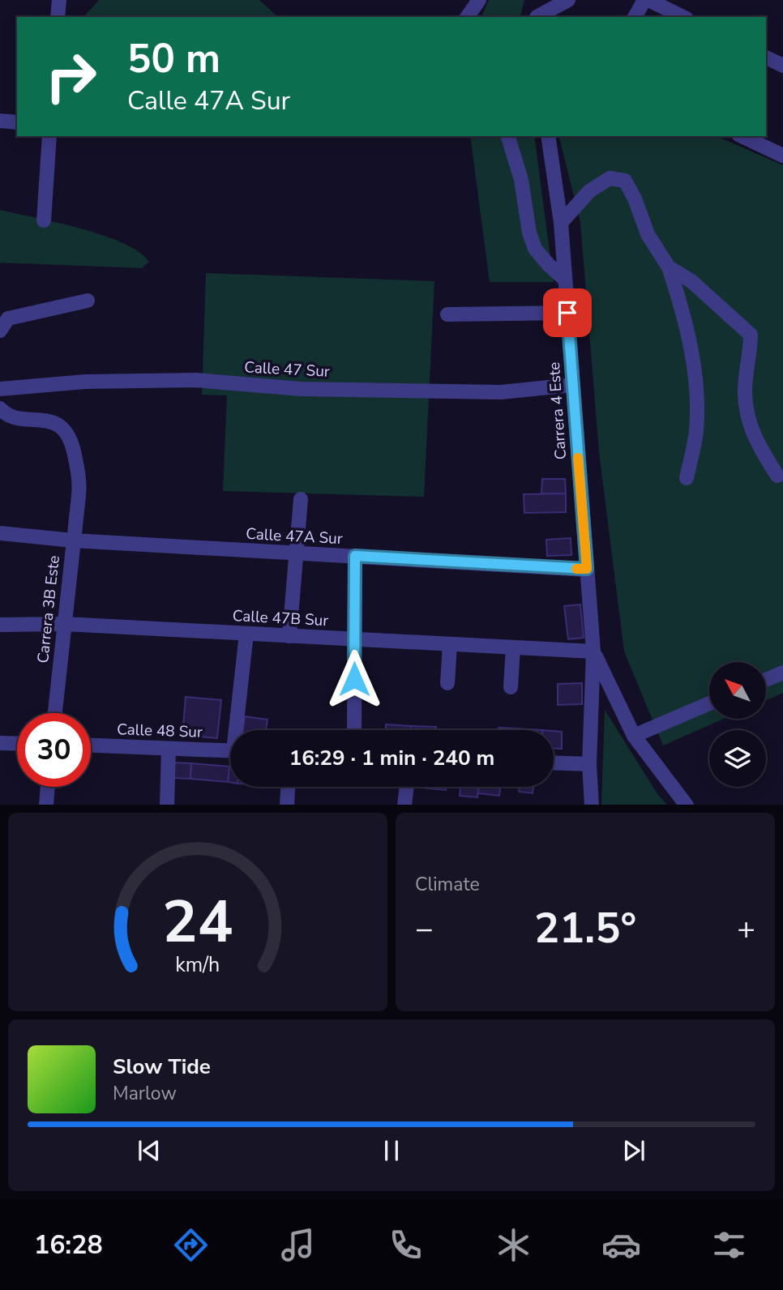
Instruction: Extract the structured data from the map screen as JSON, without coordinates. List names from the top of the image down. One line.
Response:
{"streets":{"street":["Calle 47 Sur","Carrera 4 Este","Calle 47A Sur","Carrera 3B Este","Calle 47B Sur","Calle 48 Sur"]},"crossings":[["Calle 47 Sur","Carrera 4 Este"],["Carrera 4 Este","Calle 47A Sur"],["Carrera 4 Este","Calle 47B Sur"],["Calle 47A Sur","Carrera 3B Este"],["Carrera 3B Este","Calle 47B Sur"]],"north":"top left","page":{"turn":["50 m","Calle 47A Sur"],"limit":"30","trip":"16:29 · 1 min · 240 m","tile":"Climate","heat":["−","21.5°","+"],"song":["Slow Tide","Marlow"],"tabs":"16:28","gauge":["24","km/h"]}}
